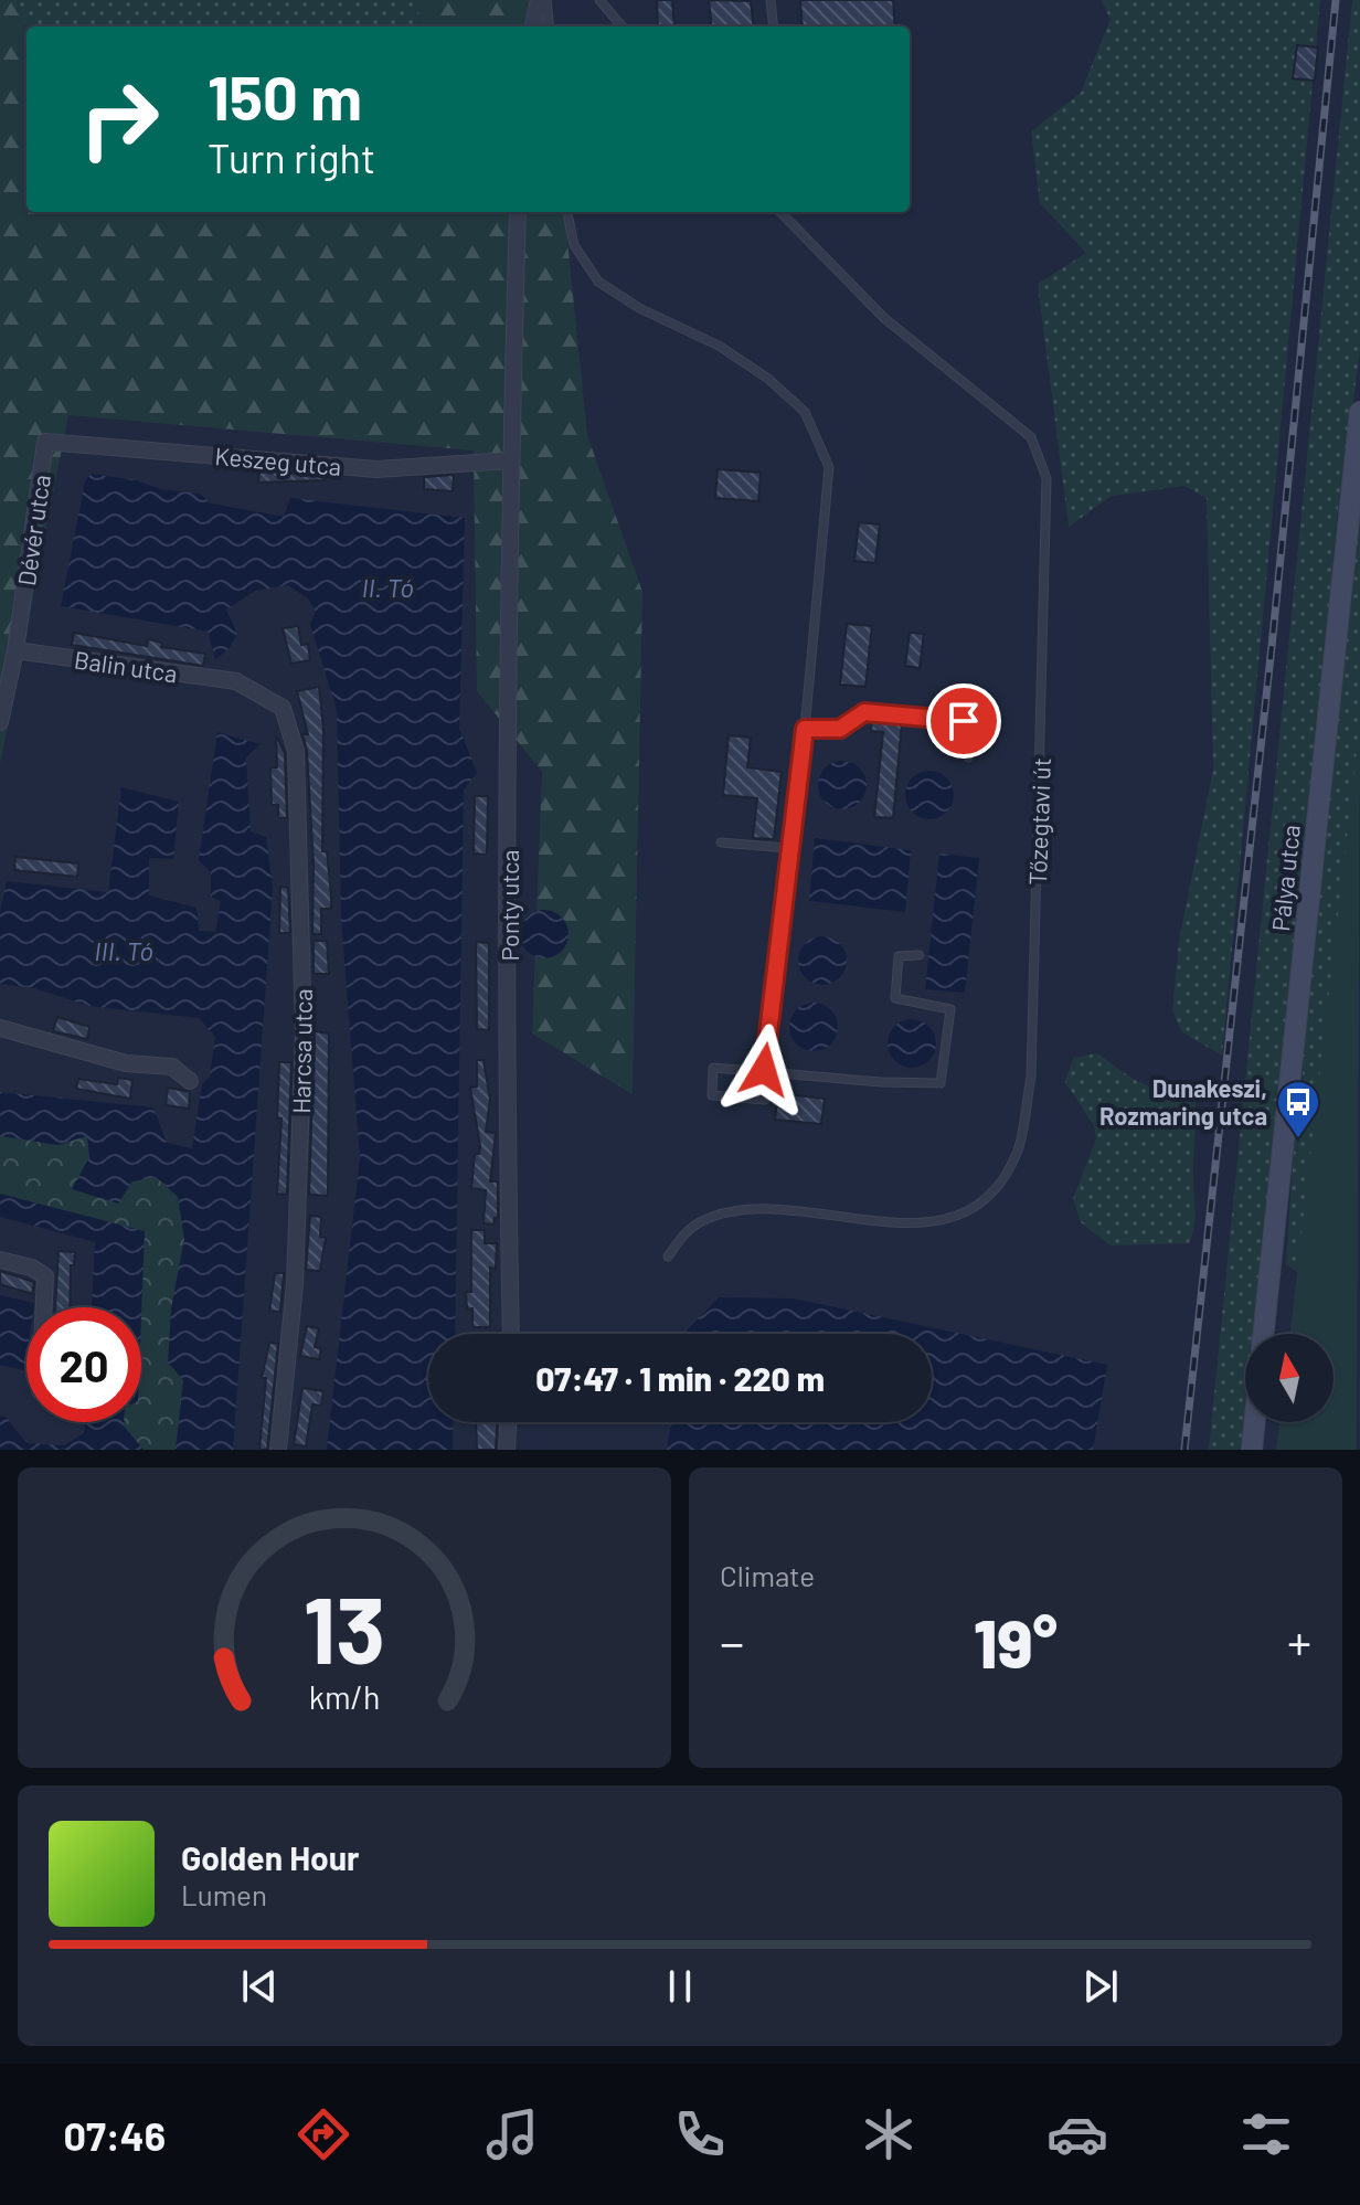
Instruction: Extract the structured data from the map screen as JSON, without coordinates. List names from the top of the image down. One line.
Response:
{"streets":{"street":["Keszeg utca","Dévér utca","Balin utca","Pálya utca","Ponty utca","Harcsa utca"],"lane":["Tőzegtavi út"]},"crossings":[["Keszeg utca","Dévér utca"],["Keszeg utca","Ponty utca"],["Dévér utca","Balin utca"],["Balin utca","Harcsa utca"]],"water":["II. Tó","III. Tó"],"places":{"bus stop":["Dunakeszi, Rozmaring utca"]},"north":"top","page":{"turn":["150 m","Turn right"],"limit":"20","trip":"07:47 · 1 min · 220 m","tile":"Climate","heat":["−","19°","+"],"song":["Golden Hour","Lumen"],"tabs":"07:46","gauge":["13","km/h"]}}
